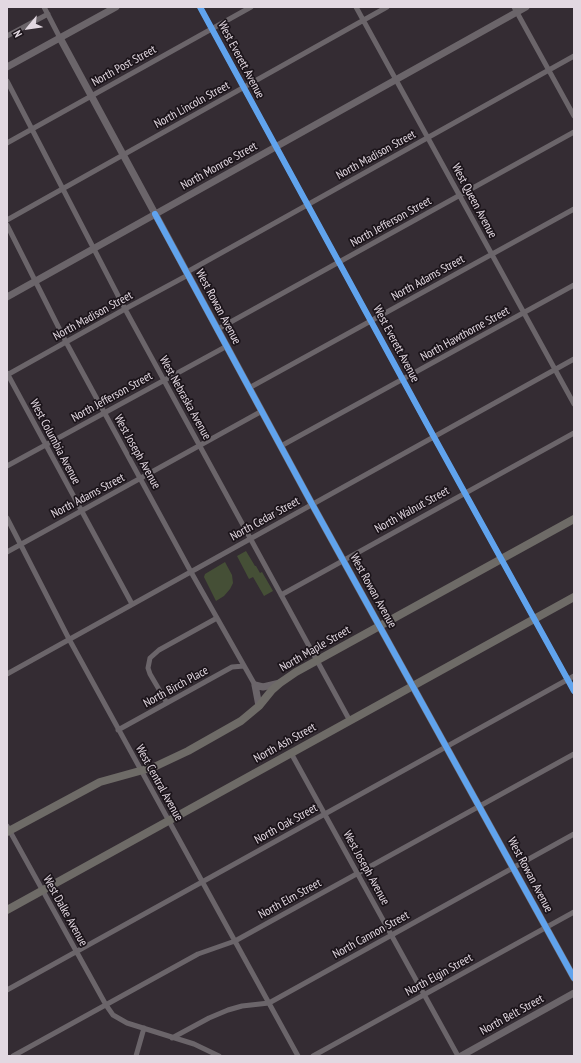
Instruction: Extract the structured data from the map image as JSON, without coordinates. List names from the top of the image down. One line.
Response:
{"streets":{"main road":["North Maple Street","North Ash Street"],"street":["West Everett Avenue","North Post Street","North Lincoln Street","North Madison Street","North Monroe Street","West Queen Avenue","North Jefferson Street","North Adams Street","West Rowan Avenue","North Hawthorne Street","West Nebraska Avenue","West Columbia Avenue","West Joseph Avenue","North Walnut Street","North Cedar Street","North Birch Place","West Central Avenue","North Oak Street","North Elm Street","West Dalke Avenue","North Cannon Street","North Elgin Street","North Belt Street"]},"crossings":[["West Everett Avenue","North Post Street"],["West Everett Avenue","North Lincoln Street"],["West Everett Avenue","North Madison Street"],["West Everett Avenue","North Monroe Street"],["West Everett Avenue","North Jefferson Street"],["West Everett Avenue","North Adams Street"],["West Everett Avenue","North Hawthorne Street"],["West Everett Avenue","North Walnut Street"],["West Everett Avenue","North Cedar Street"],["West Everett Avenue","North Maple Street"],["West Everett Avenue","North Ash Street"],["West Everett Avenue","North Oak Street"],["North Post Street","West Rowan Avenue"],["North Post Street","West Nebraska Avenue"],["North Lincoln Street","West Queen Avenue"],["North Lincoln Street","West Rowan Avenue"],["North Lincoln Street","West Nebraska Avenue"],["North Madison Street","West Queen Avenue"],["North Madison Street","West Rowan Avenue"],["North Madison Street","West Nebraska Avenue"],["North Madison Street","West Columbia Avenue"],["North Madison Street","West Joseph Avenue"],["North Monroe Street","West Queen Avenue"],["North Monroe Street","West Rowan Avenue"],["North Monroe Street","West Nebraska Avenue"],["North Monroe Street","West Joseph Avenue"],["West Queen Avenue","North Jefferson Street"],["West Queen Avenue","North Adams Street"],["West Queen Avenue","North Hawthorne Street"],["West Queen Avenue","North Cedar Street"],["North Jefferson Street","West Rowan Avenue"],["North Jefferson Street","West Nebraska Avenue"],["North Jefferson Street","West Columbia Avenue"],["North Jefferson Street","West Joseph Avenue"],["North Adams Street","West Rowan Avenue"],["North Adams Street","West Nebraska Avenue"],["North Adams Street","West Columbia Avenue"],["North Adams Street","West Joseph Avenue"],["North Adams Street","West Central Avenue"],["West Rowan Avenue","North Hawthorne Street"],["West Rowan Avenue","North Walnut Street"],["West Rowan Avenue","North Cedar Street"],["West Rowan Avenue","North Maple Street"],["West Rowan Avenue","North Ash Street"],["West Rowan Avenue","North Oak Street"],["West Rowan Avenue","North Elm Street"],["West Rowan Avenue","North Cannon Street"],["West Rowan Avenue","North Elgin Street"],["West Nebraska Avenue","North Walnut Street"],["West Nebraska Avenue","North Cedar Street"],["West Nebraska Avenue","North Maple Street"],["West Nebraska Avenue","North Ash Street"],["West Columbia Avenue","North Cedar Street"],["West Joseph Avenue","North Cedar Street"],["West Joseph Avenue","North Birch Place"],["West Joseph Avenue","North Ash Street"],["West Joseph Avenue","North Oak Street"],["West Joseph Avenue","North Elm Street"],["West Joseph Avenue","North Cannon Street"],["West Joseph Avenue","North Elgin Street"],["West Joseph Avenue","North Belt Street"],["North Cedar Street","West Central Avenue"],["North Maple Street","West Central Avenue"],["North Maple Street","West Dalke Avenue"],["North Birch Place","West Central Avenue"],["North Ash Street","West Central Avenue"],["North Ash Street","West Dalke Avenue"],["West Central Avenue","North Oak Street"],["West Central Avenue","North Elm Street"],["West Central Avenue","North Cannon Street"],["North Oak Street","West Dalke Avenue"],["North Elm Street","West Dalke Avenue"],["West Dalke Avenue","North Cannon Street"]],"north":"bottom left"}
